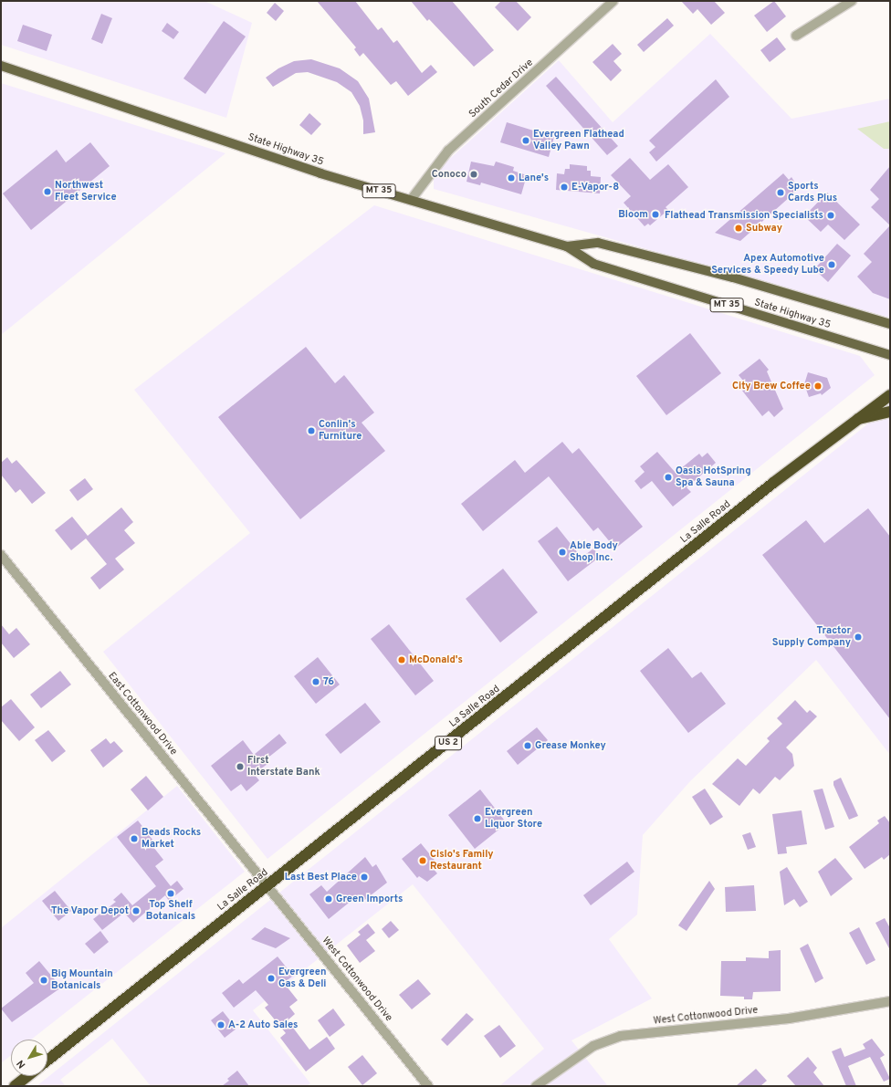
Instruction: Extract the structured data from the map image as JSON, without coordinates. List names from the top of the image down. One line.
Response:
{"streets":{"highway":["La Salle Road","US 2"],"main road":["State Highway 35","MT 35"],"street":["South Cedar Drive","East Cottonwood Drive","West Cottonwood Drive"]},"crossings":[["South Cedar Drive","State Highway 35"],["La Salle Road","East Cottonwood Drive"],["La Salle Road","US 2"],["La Salle Road","West Cottonwood Drive"],["East Cottonwood Drive","West Cottonwood Drive"]],"places":["Evergreen Flathead Valley Pawn","Conoco","Lane's","E-Vapor-8","Northwest Fleet Service","Sports Cards Plus","Bloom","Flathead Transmission Specialists","Subway","Apex Automotive Services & Speedy Lube","City Brew Coffee","Conlin's Furniture","Oasis HotSpring Spa & Sauna","Able Body Shop Inc.","Tractor Supply Company","McDonald's","76","Grease Monkey","First Interstate Bank","Evergreen Liquor Store","Beads Rocks Market","Cislo's Family Restaurant","Last Best Place","Top Shelf Botanicals","Green Imports","The Vapor Depot","Evergreen Gas & Deli","Big Mountain Botanicals","A-2 Auto Sales"],"north":"bottom left"}
